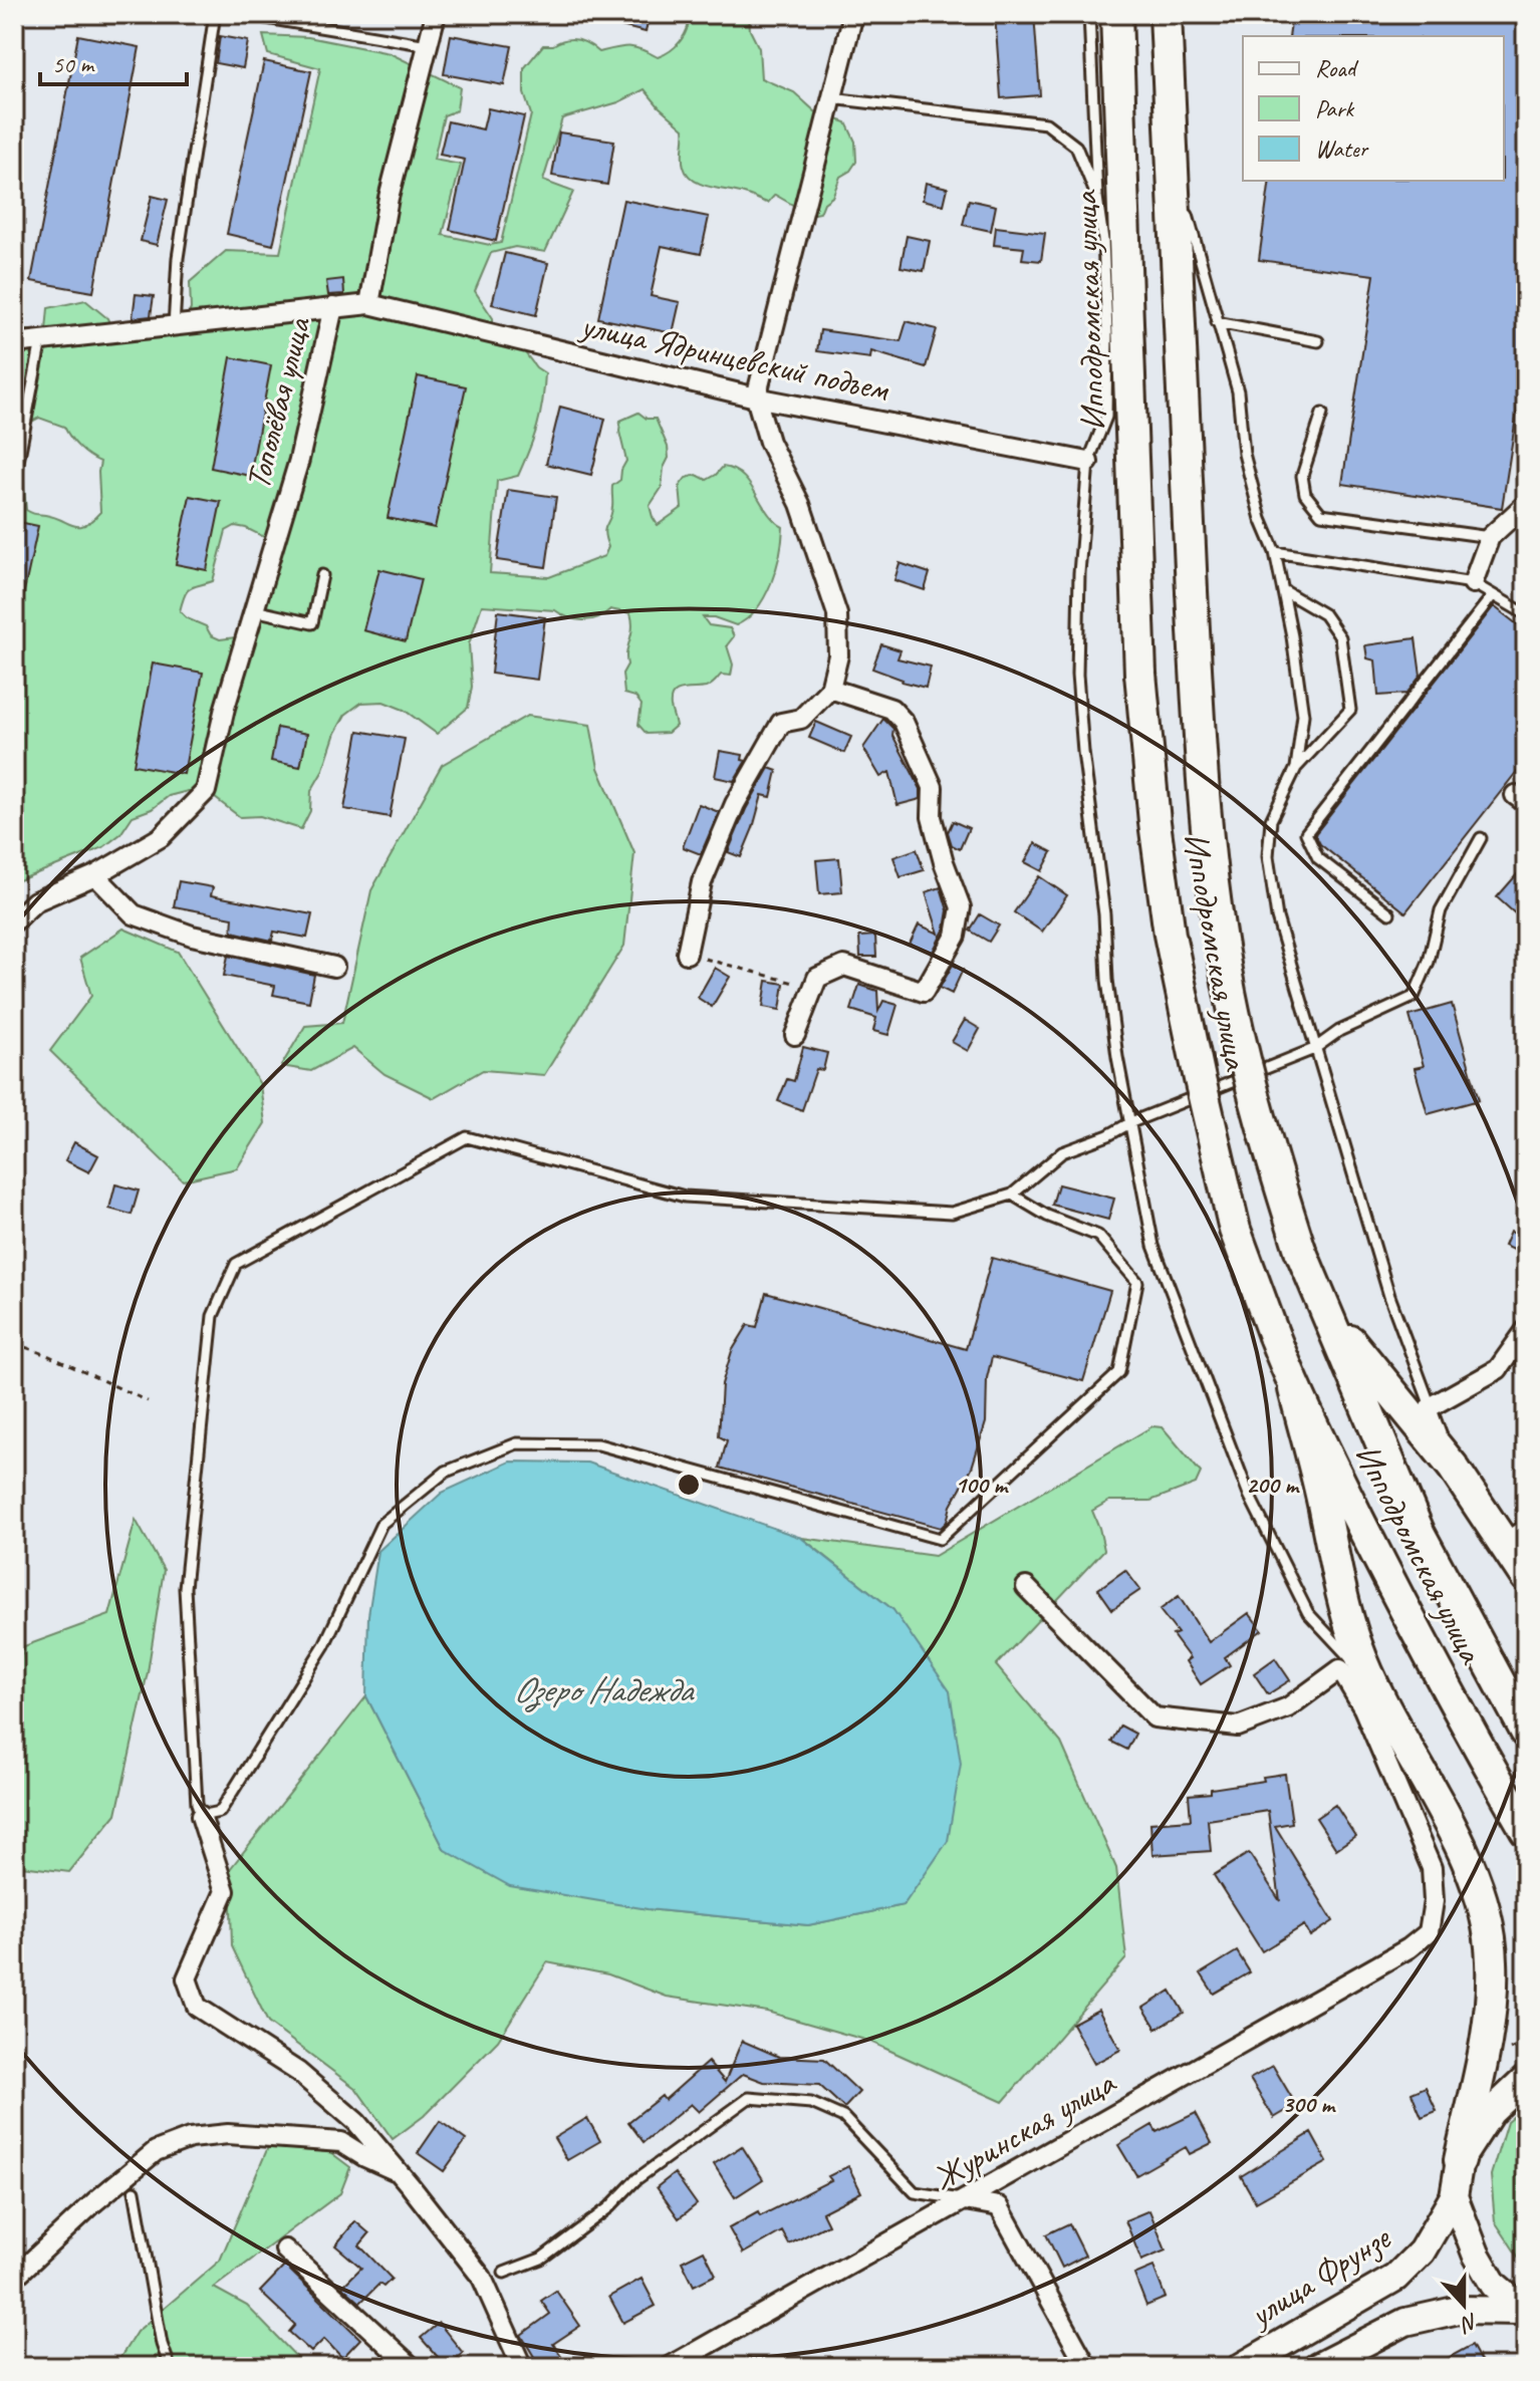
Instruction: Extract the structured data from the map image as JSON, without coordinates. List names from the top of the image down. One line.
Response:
{"streets":{"highway":["Ипподромская улица"],"main road":["улица Фрунзе"],"street":["улица Ядринцевский подъем","Тополёвая улица","Журинская улица"]},"crossings":[["улица Ядринцевский подъем","Тополёвая улица"]],"water":["Озеро Надежда"],"legend":["Road","Park","Water"],"scale_bar":"50 m","north":"bottom","rings":["100 m","200 m","300 m"]}
